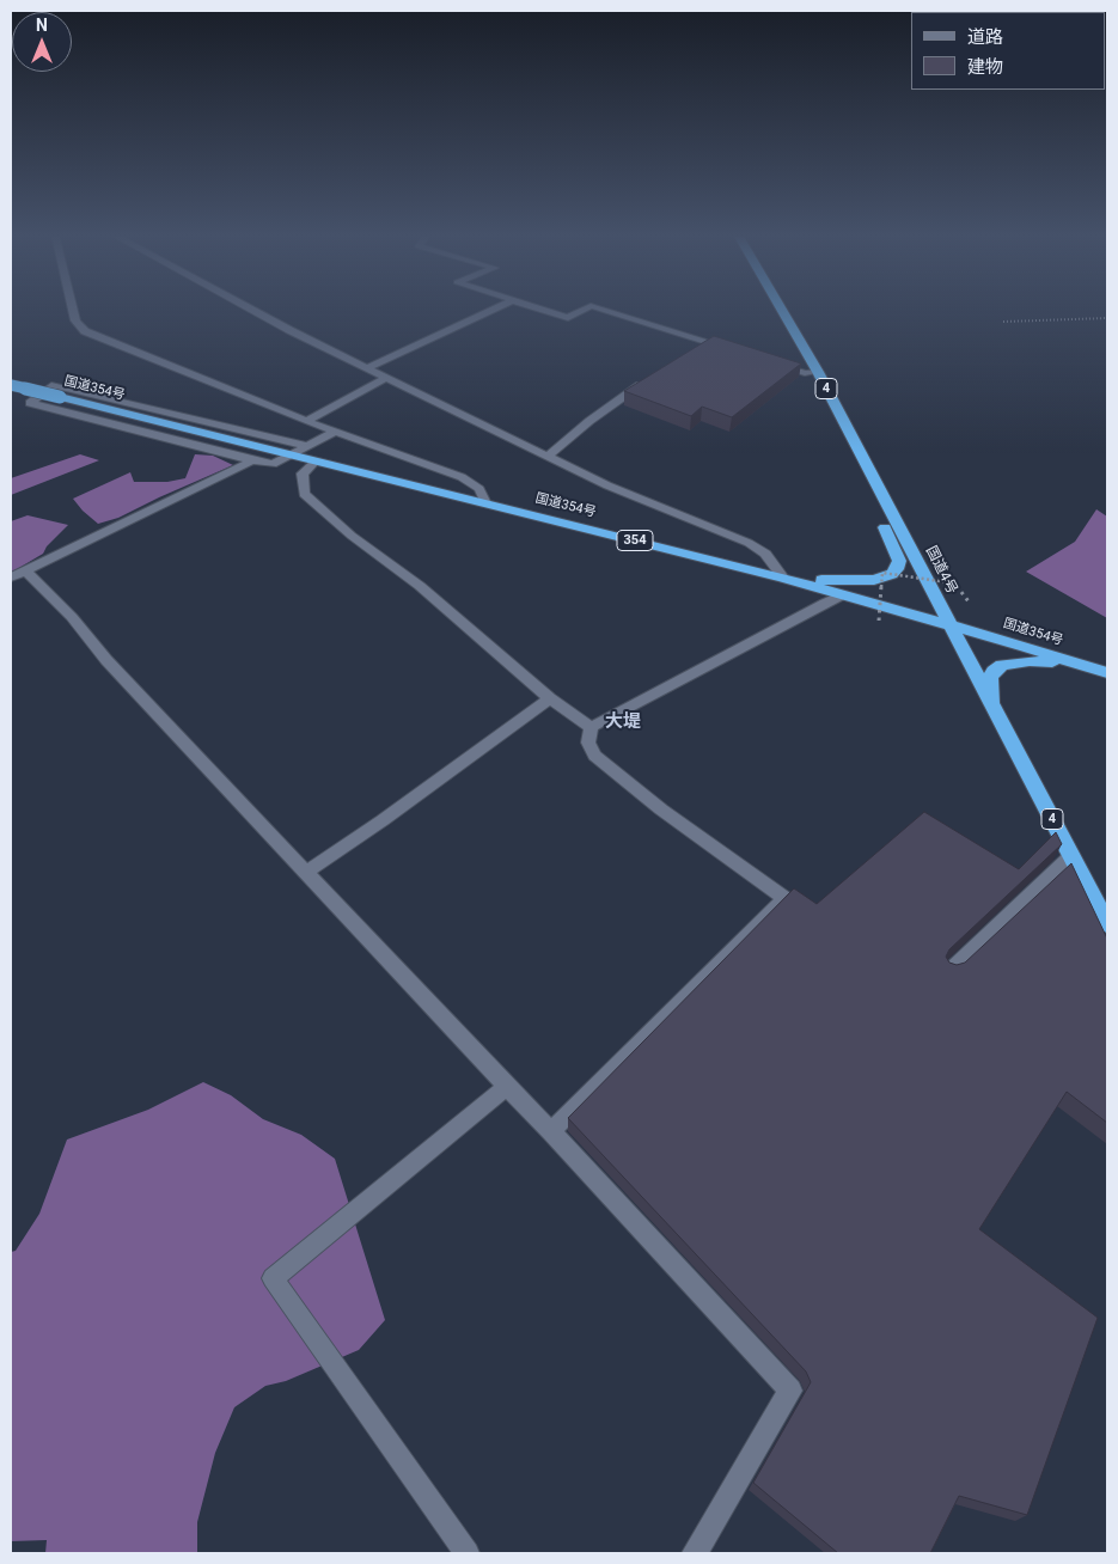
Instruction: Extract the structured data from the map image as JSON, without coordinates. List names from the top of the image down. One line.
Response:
{"streets":{"highway":["国道354号","4","354","国道4号"]},"crossings":[["国道354号","国道4号"]],"districts":["大堤"],"legend":["道路","建物"],"north":"top"}
